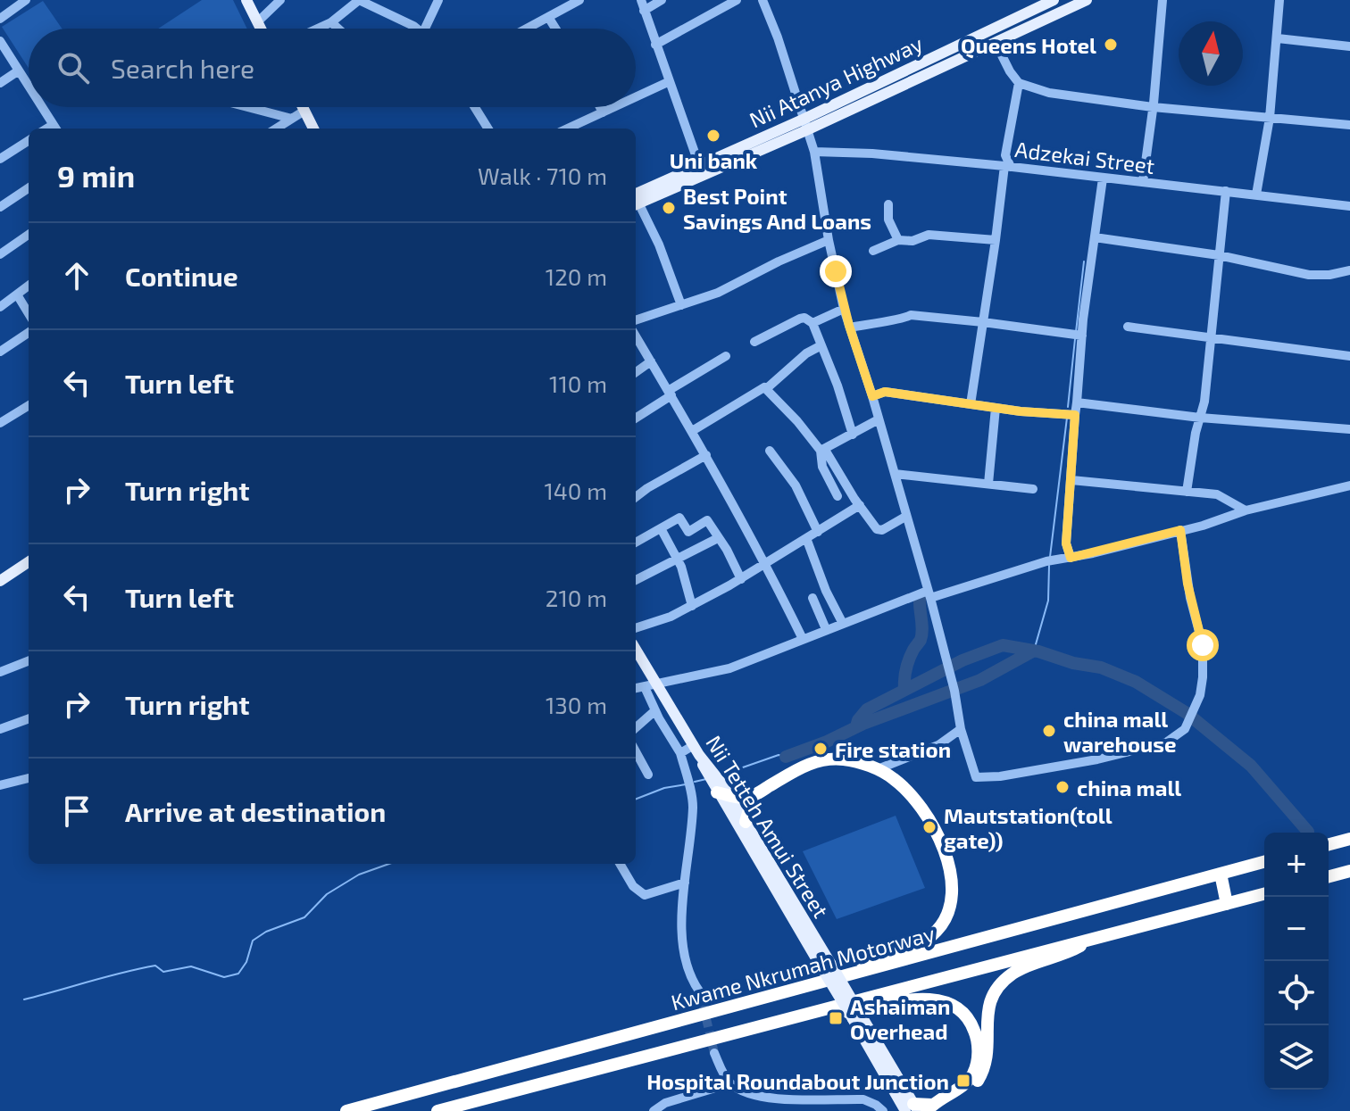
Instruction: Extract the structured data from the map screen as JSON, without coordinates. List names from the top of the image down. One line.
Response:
{"streets":{"highway":["Kwame Nkrumah Motorway"],"main road":["Nii Atanya Highway","Nii Tetteh Amui Street"],"street":["Adzekai Street"]},"places":{"other":["Queens Hotel","Uni bank","Best Point Savings And Loans","china mall warehouse","Fire station","china mall","Mautstation(toll gate))"],"transit":["Ashaiman Overhead","Hospital Roundabout Junction"]},"north":"top","page":{"search":"Search here","heading":["9 min","Walk · 710 m"],"list":[["Continue","120 m"],["Turn left","110 m"],["Turn right","140 m"],["Turn left","210 m"],["Turn right","130 m"],"Arrive at destination"],"map_buttons":["+","−"]}}
